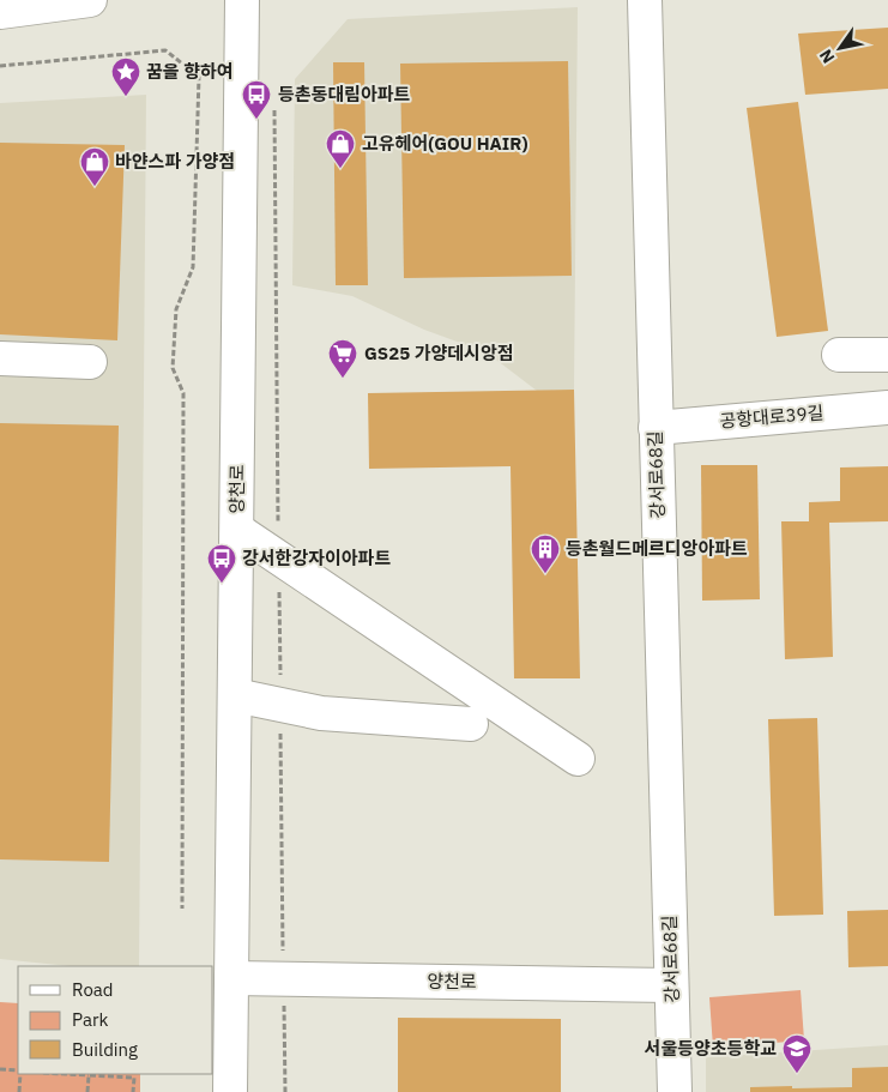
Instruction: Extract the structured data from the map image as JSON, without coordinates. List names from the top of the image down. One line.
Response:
{"streets":{"street":["공항대로39길","강서로68길","양천로"]},"crossings":[["공항대로39길","강서로68길"],["강서로68길","양천로"]],"places":{"place":["꿈을 향하여"],"bus stop":["등촌동대림아파트","강서한강자이아파트"],"shop":["고유헤어(GOU HAIR)","바얀스파 가양점"],"supermarket":["GS25 가양데시앙점"],"building":["등촌월드메르디앙아파트"],"school or university":["서울등양초등학교"]},"legend":["Road","Park","Building"],"north":"bottom left"}
